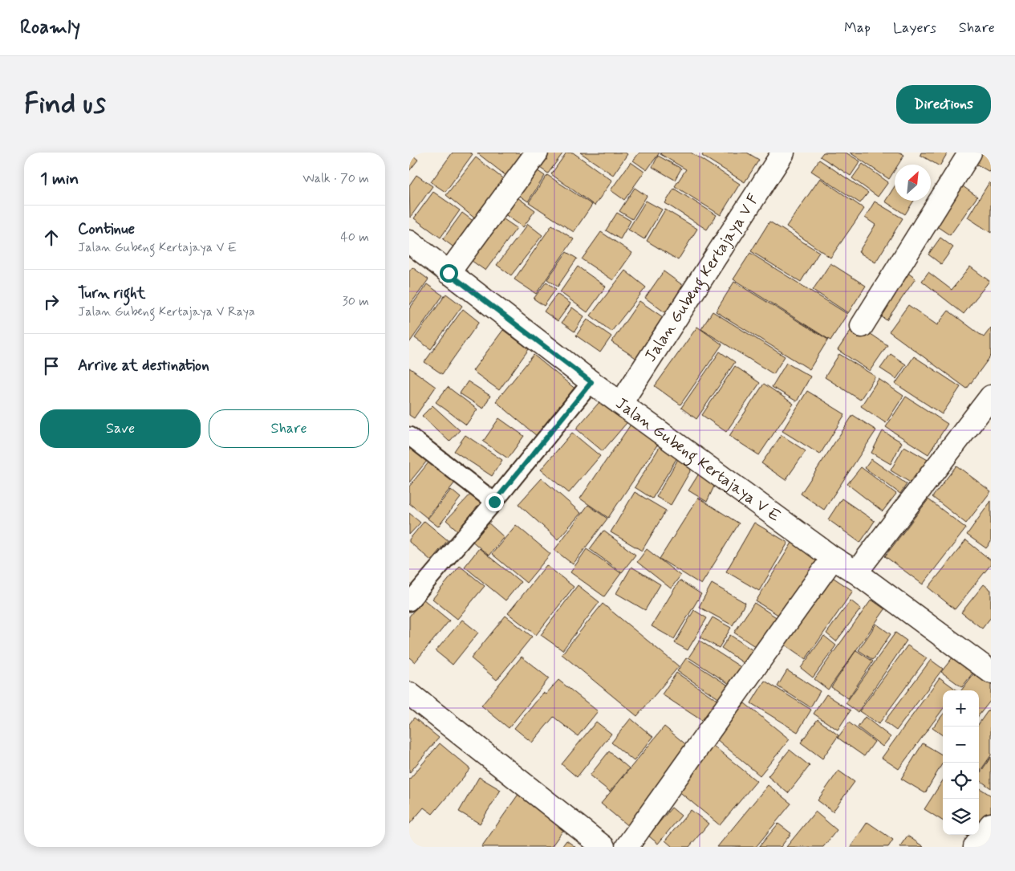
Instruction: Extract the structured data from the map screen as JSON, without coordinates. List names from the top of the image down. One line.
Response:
{"streets":{"street":["Jalan Gubeng Kertajaya V F","Jalan Gubeng Kertajaya V E"]},"crossings":[["Jalan Gubeng Kertajaya V F","Jalan Gubeng Kertajaya V E"]],"north":"top right","page":{"header":"Roamly","nav":["Map","Layers","Share"],"buttons":["Directions",["Save","Share"]],"title":"Find us","heading":["1 min","Walk · 70 m"],"list":[["Continue","Jalan Gubeng Kertajaya V E","40 m"],["Turn right","Jalan Gubeng Kertajaya V Raya","30 m"],"Arrive at destination"],"map_buttons":["+","−"]}}
